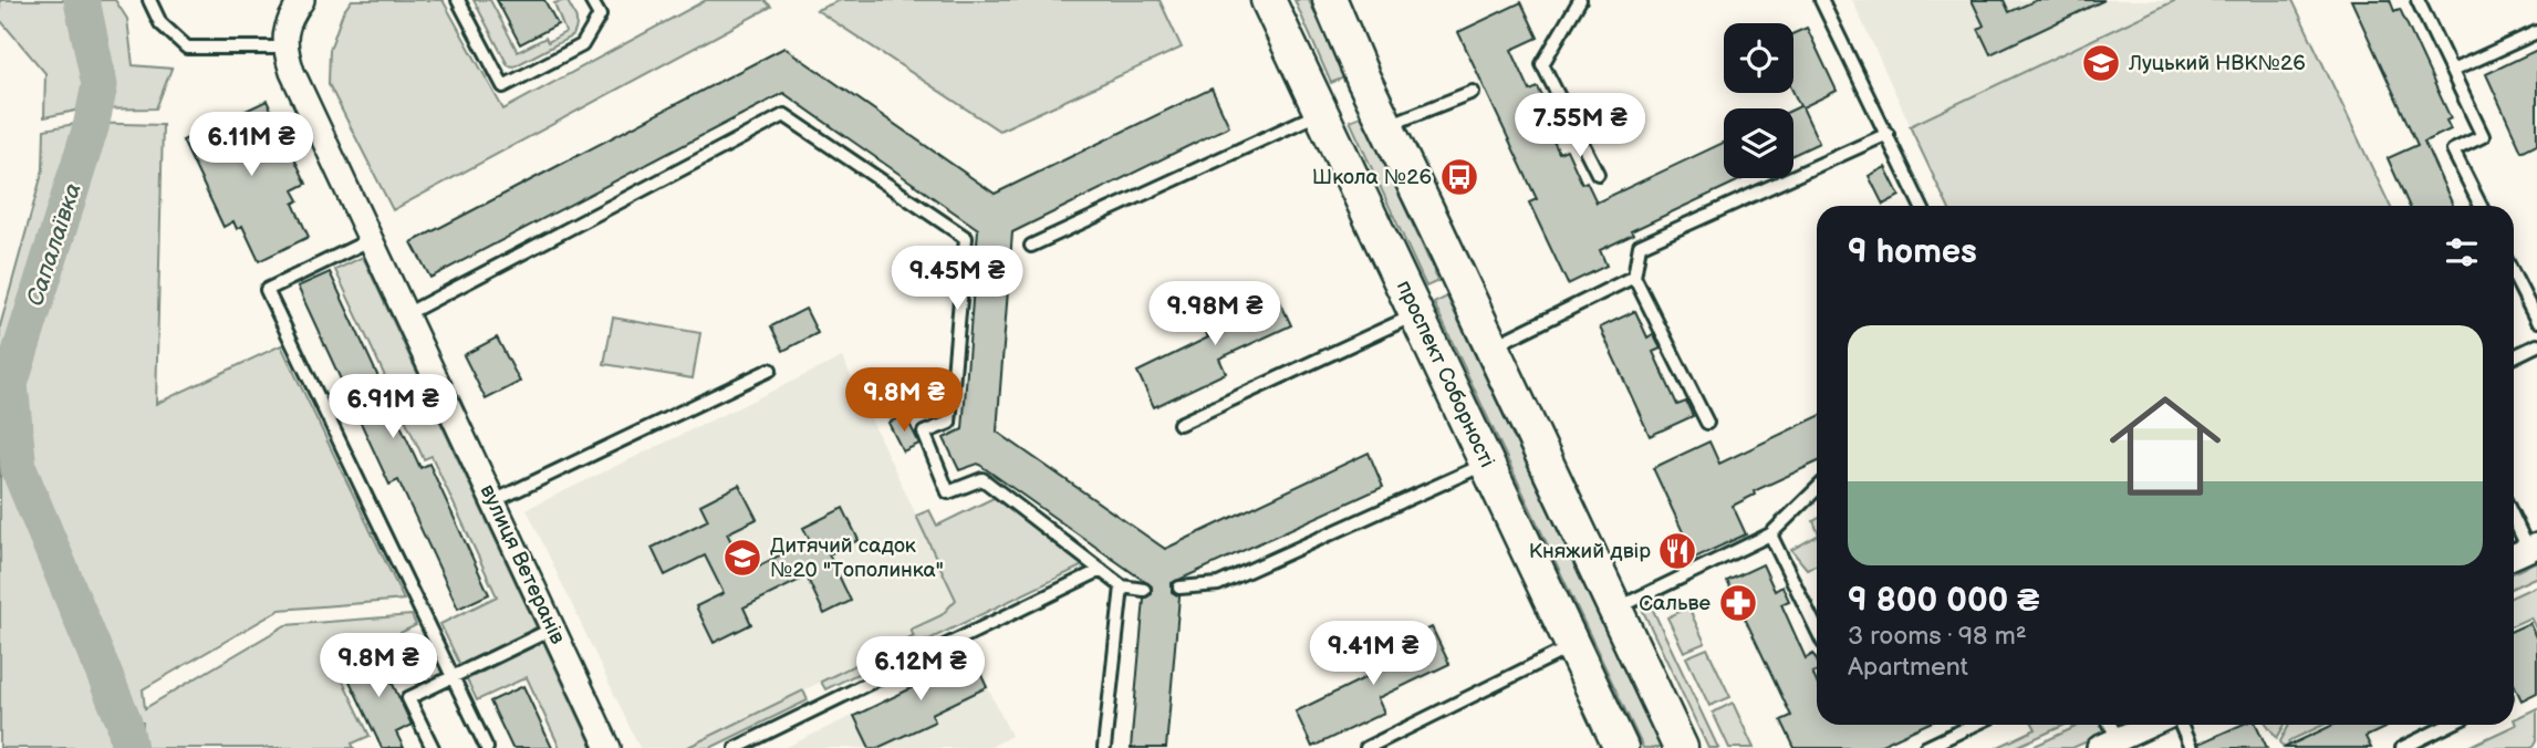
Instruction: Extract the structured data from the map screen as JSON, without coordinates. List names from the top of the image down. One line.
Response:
{"streets":{"main road":["проспект Соборності"],"street":["вулиця Ветеранів"]},"water":["Сапалаївка"],"places":{"school or university":["Луцький НВК№26","Дитячий садок №20 \"Тополинка\""],"bus stop":["Школа №26"],"restaurant":["Княжий двір"],"pharmacy":["Сальве"]},"page":{"price":["7.55M ₴","6.11M ₴","9.45M ₴","9.98M ₴","9.8M ₴","6.91M ₴","9.41M ₴","9.8M ₴","6.12M ₴"],"heading":"9 homes","list":[{"name":"9 800 000 ₴","note":"3 rooms · 98 m² · Apartment"}]}}
